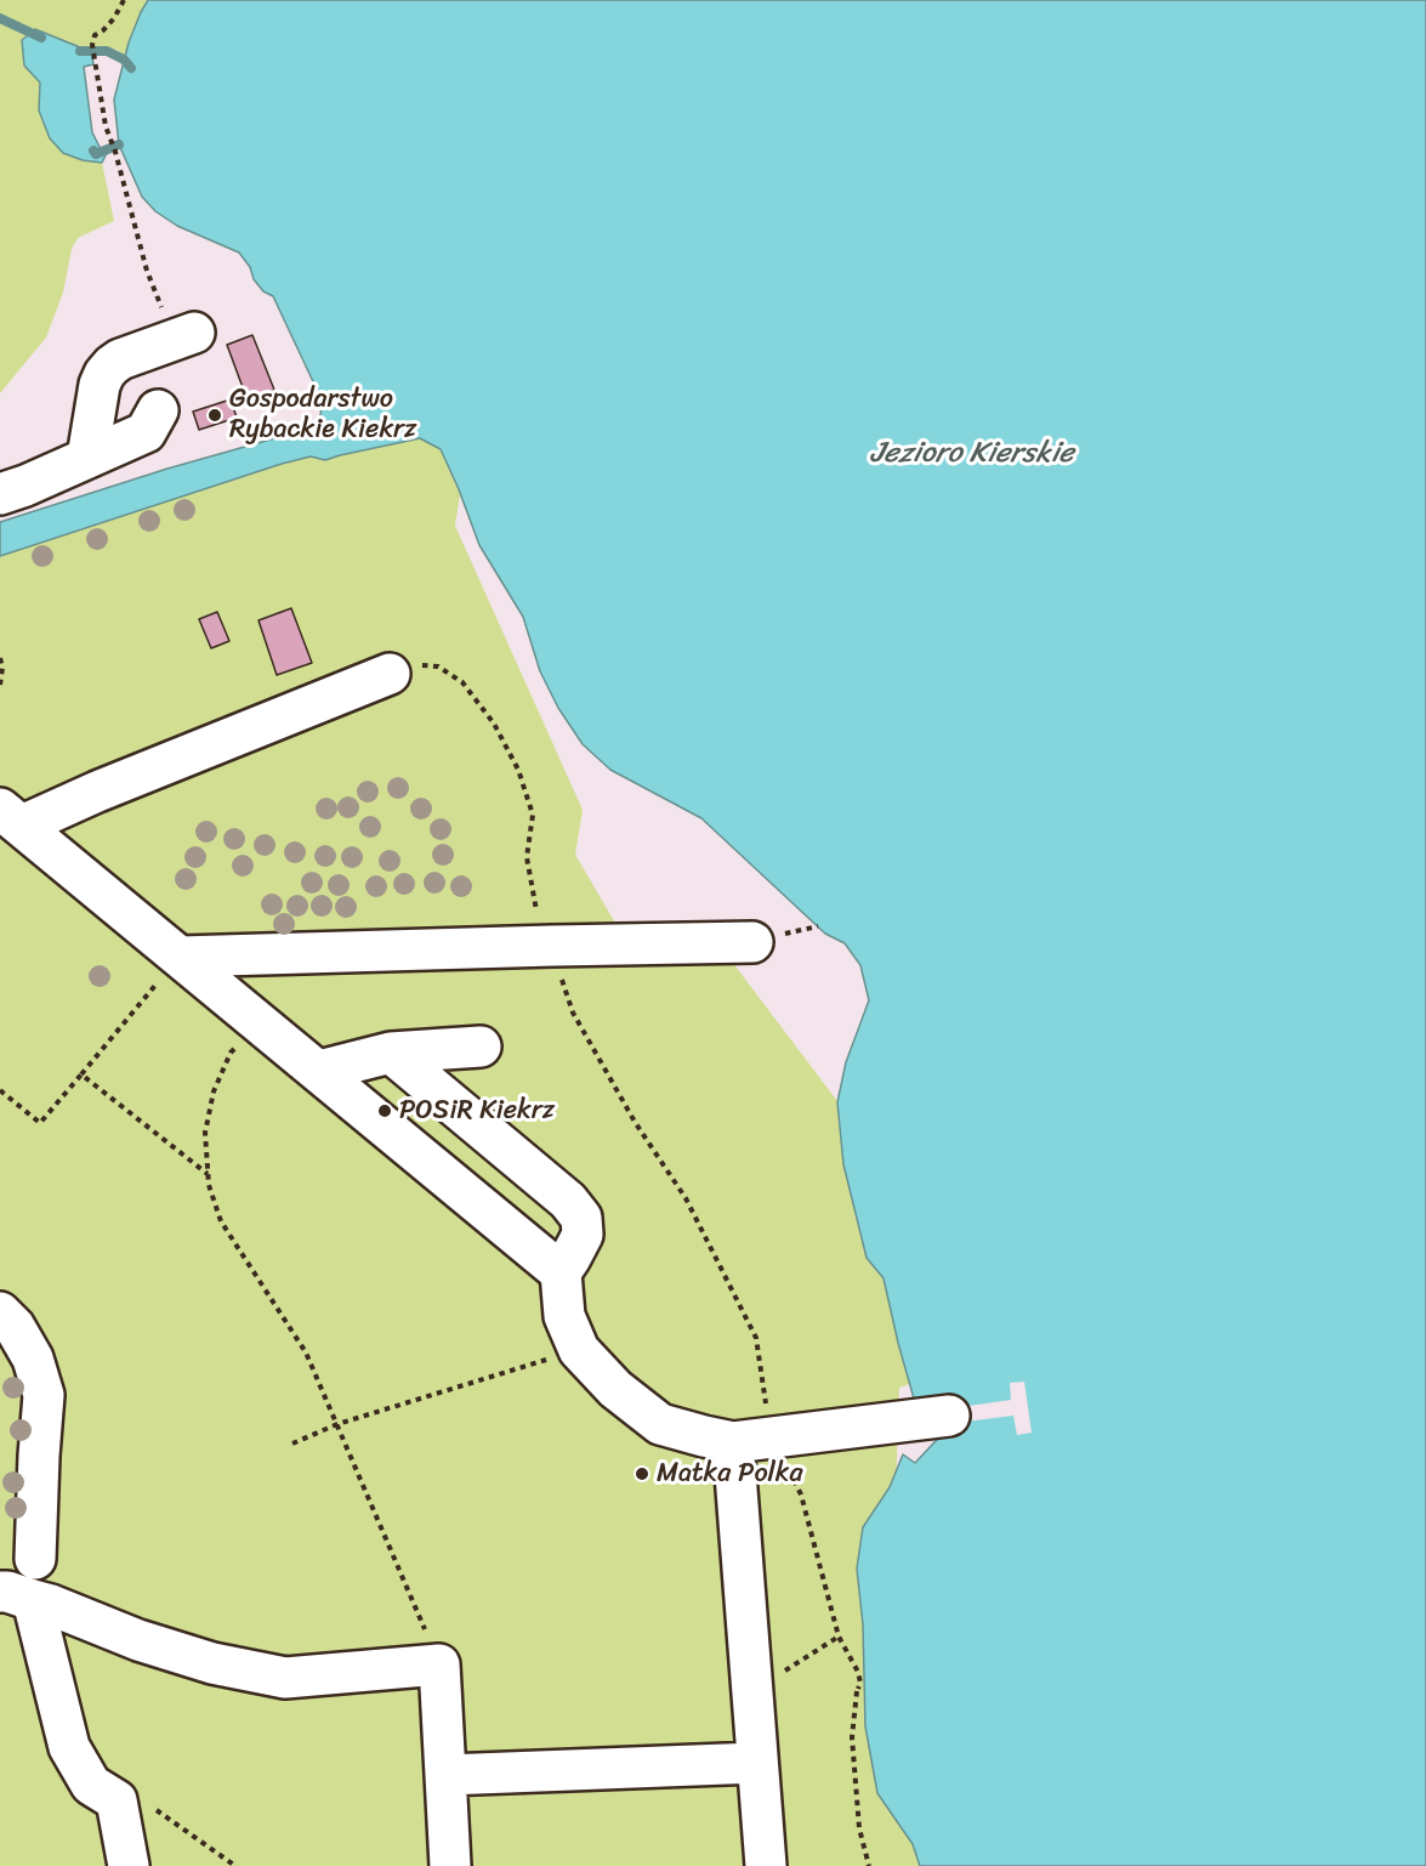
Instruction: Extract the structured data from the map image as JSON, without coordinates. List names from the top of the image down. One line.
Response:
{"water":["Jezioro Kierskie"],"places":["Gospodarstwo Rybackie Kiekrz","POSiR Kiekrz","Matka Polka"]}
